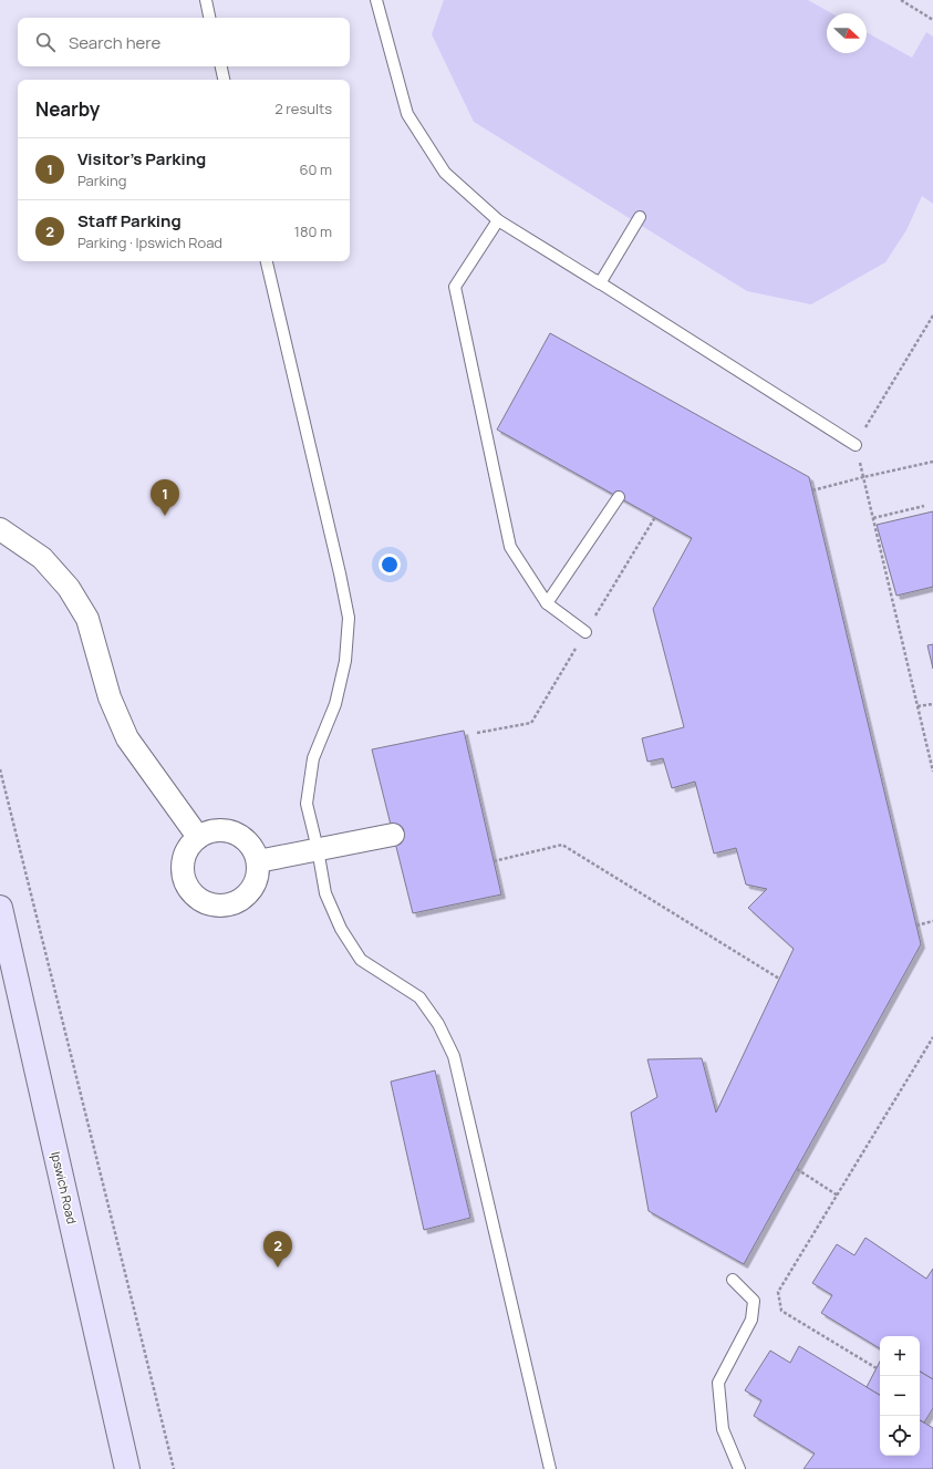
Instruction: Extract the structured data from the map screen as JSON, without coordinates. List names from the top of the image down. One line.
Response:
{"streets":{"street":["Ipswich Road"]},"north":"right","page":{"search":"Search here","heading":["Nearby","2 results"],"list":[{"mark":"1","name":"Visitor's Parking","note":"Parking","value":"60 m"},{"mark":"2","name":"Staff Parking","note":"Parking · Ipswich Road","value":"180 m"}],"pins":["1","2"],"map_buttons":["+","−"]}}
